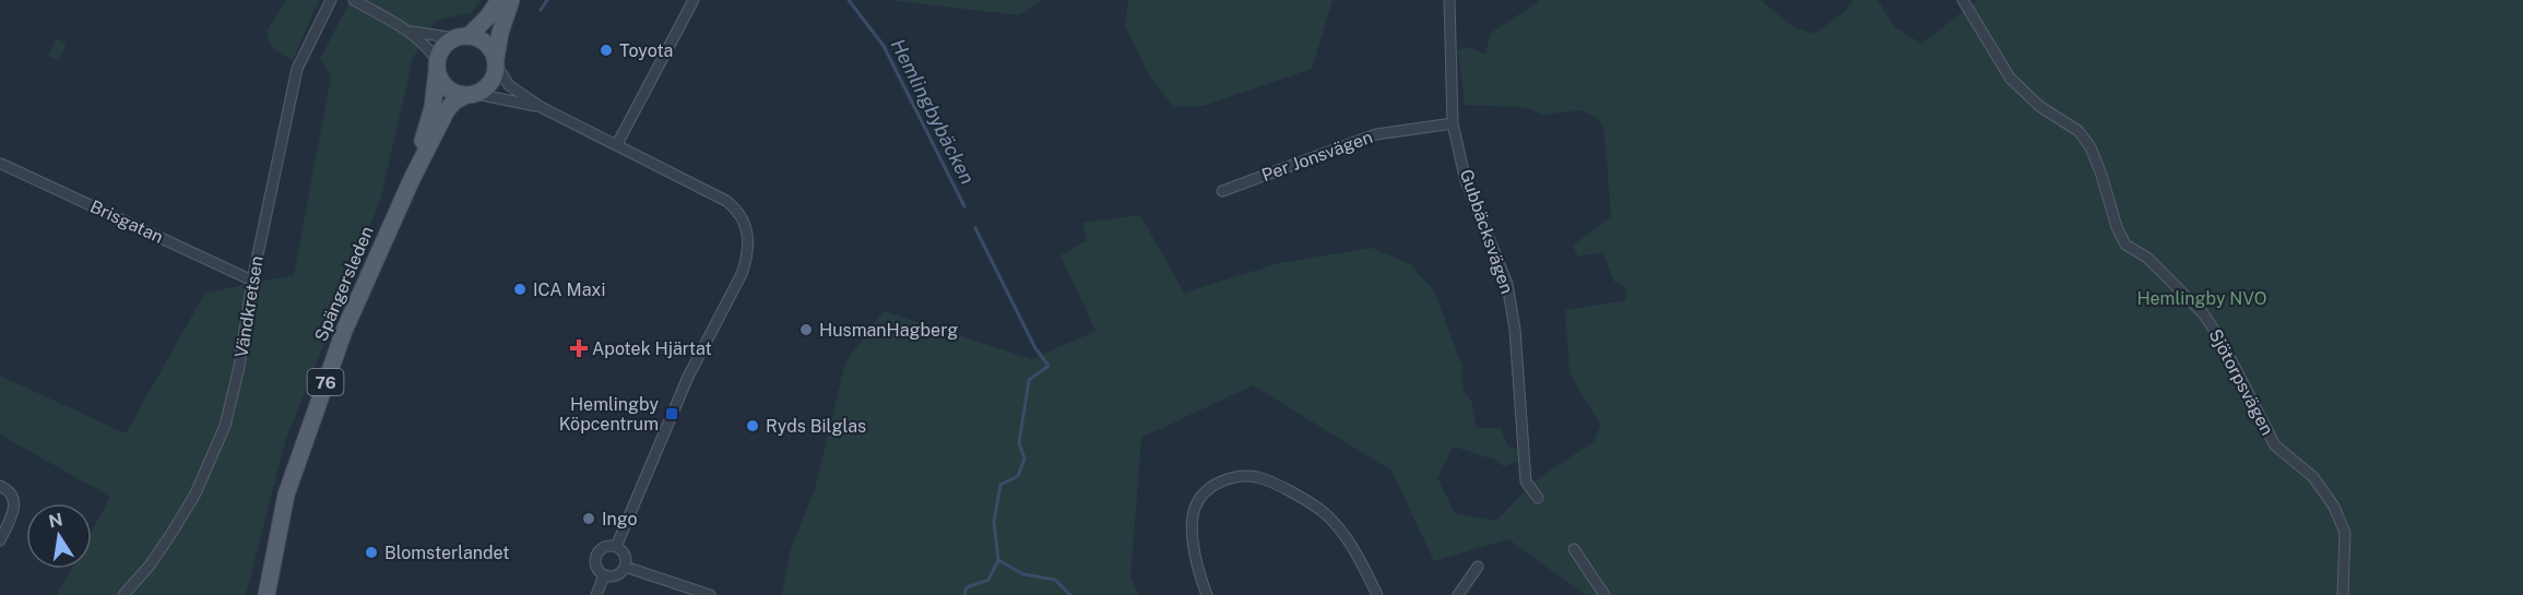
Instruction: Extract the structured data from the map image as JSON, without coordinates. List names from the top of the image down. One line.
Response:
{"streets":{"main road":["Spängersleden","76"],"street":["Per Jonsvägen","Brisgatan","Gubbäcksvägen","Vändkretsen","Sjötorpsvägen"]},"crossings":[["Per Jonsvägen","Gubbäcksvägen"],["Brisgatan","Vändkretsen"]],"water":["Hemlingbybäcken"],"parks":["Hemlingby NVO"],"places":{"other":["Toyota","ICA Maxi","HusmanHagberg","Ryds Bilglas","Ingo","Blomsterlandet"],"health":["Apotek Hjärtat"],"transit":["Hemlingby Köpcentrum"]},"north":"top"}
